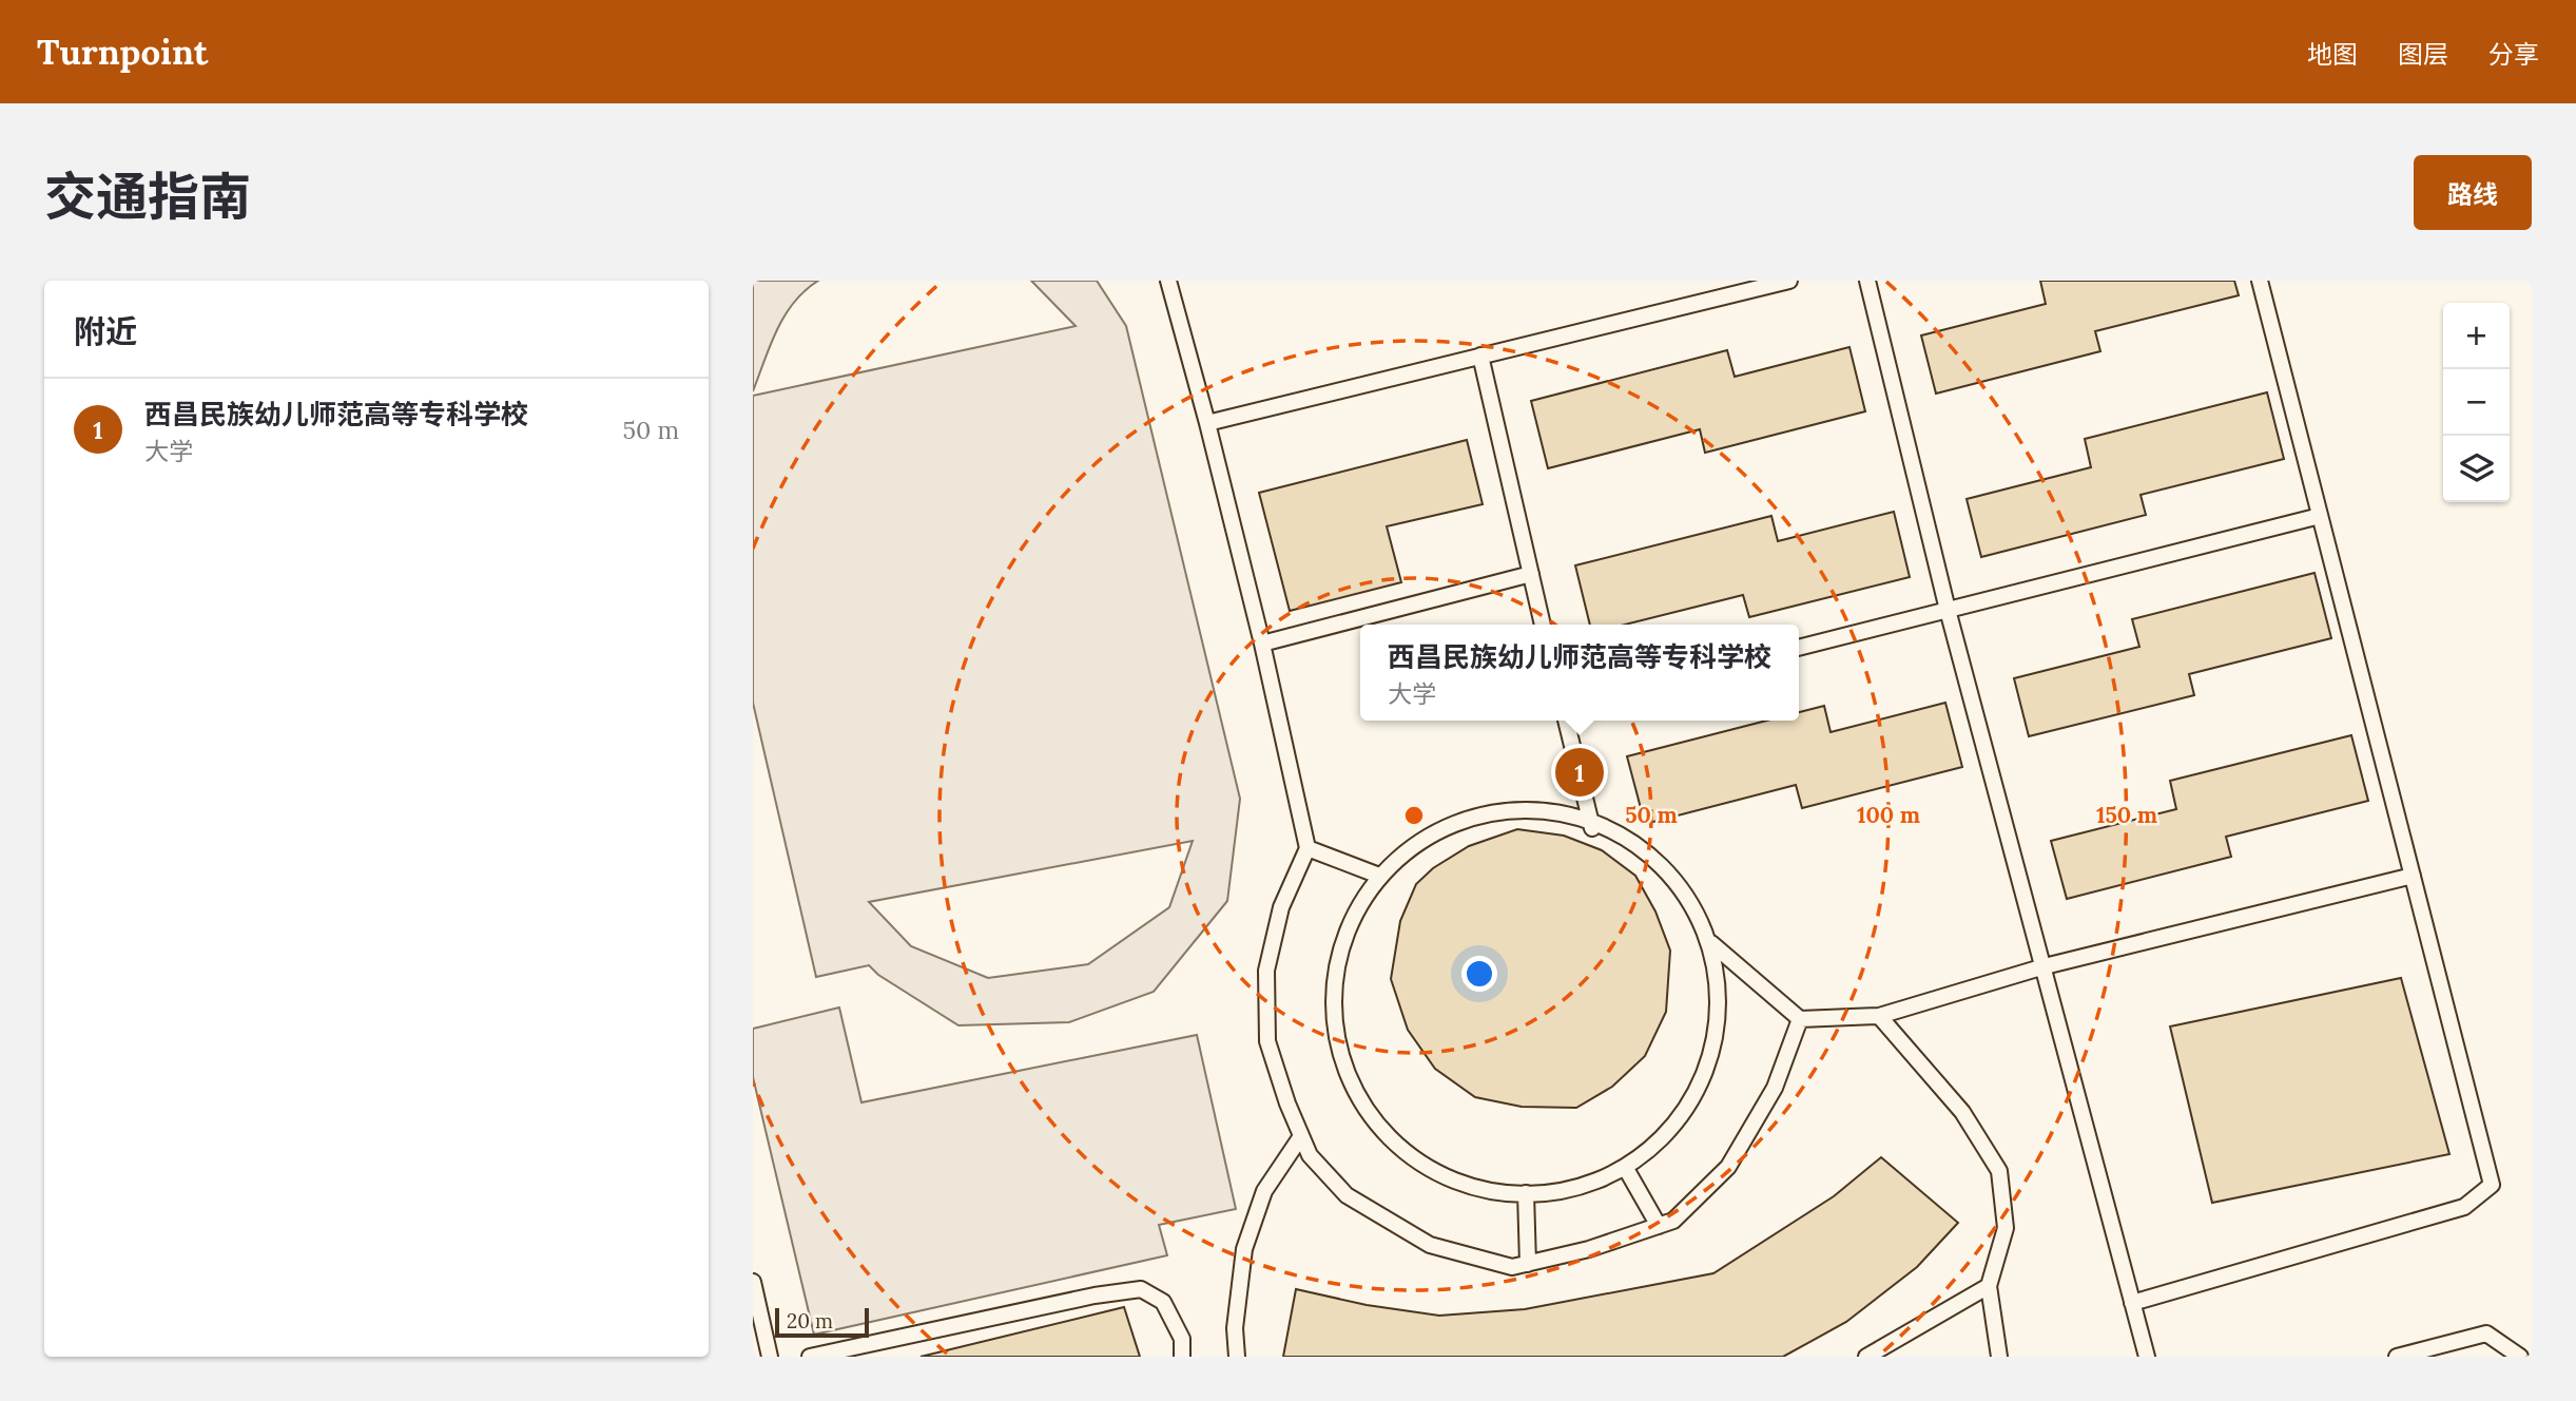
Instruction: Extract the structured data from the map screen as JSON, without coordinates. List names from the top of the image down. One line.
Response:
{"scale_bar":"20 m","page":{"header":"Turnpoint","nav":["地图","图层","分享"],"title":"交通指南","buttons":"路线","heading":"附近","map_buttons":["+","−"],"list":[{"mark":"1","name":"西昌民族幼儿师范高等专科学校","note":"大学","value":"50 m"}],"popup":["西昌民族幼儿师范高等专科学校","大学"],"pins":"1","scale":"20 m"},"rings":["50 m","100 m","150 m"]}
